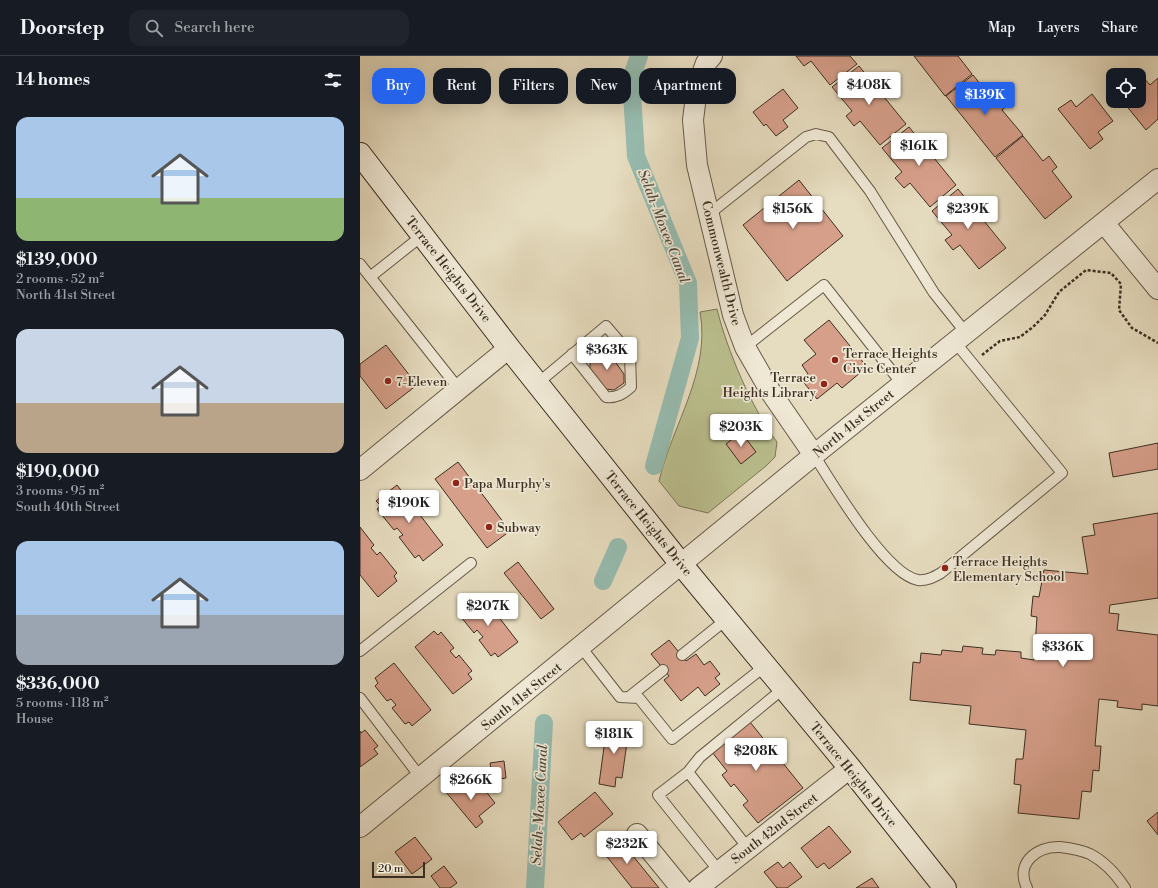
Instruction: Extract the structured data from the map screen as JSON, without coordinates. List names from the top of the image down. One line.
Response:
{"streets":{"main road":["Terrace Heights Drive"],"street":["Commonwealth Drive","North 41st Street","South 41st Street","South 42nd Street"]},"crossings":[["Commonwealth Drive","North 41st Street"],["Terrace Heights Drive","North 41st Street"],["Terrace Heights Drive","South 41st Street"],["Terrace Heights Drive","South 42nd Street"],["North 41st Street","South 41st Street"]],"water":["Selah-Moxee Canal"],"places":["Terrace Heights Civic Center","7-Eleven","Terrace Heights Library","Papa Murphy's","Subway","Terrace Heights Elementary School"],"scale_bar":"20 m","page":{"header":"Doorstep","search":"Search here","nav":["Map","Layers","Share"],"heading":"14 homes","chip":["Buy","Rent","Filters","New","Apartment"],"price":["$408K","$139K","$161K","$156K","$239K","$363K","$203K","$190K","$207K","$336K","$181K","$208K","$266K","$232K"],"list":[{"name":"$139,000","note":"2 rooms · 52 m² · North 41st Street"},{"name":"$190,000","note":"3 rooms · 95 m² · South 40th Street"},{"name":"$336,000","note":"5 rooms · 118 m² · House"}],"scale":"20 m"}}
